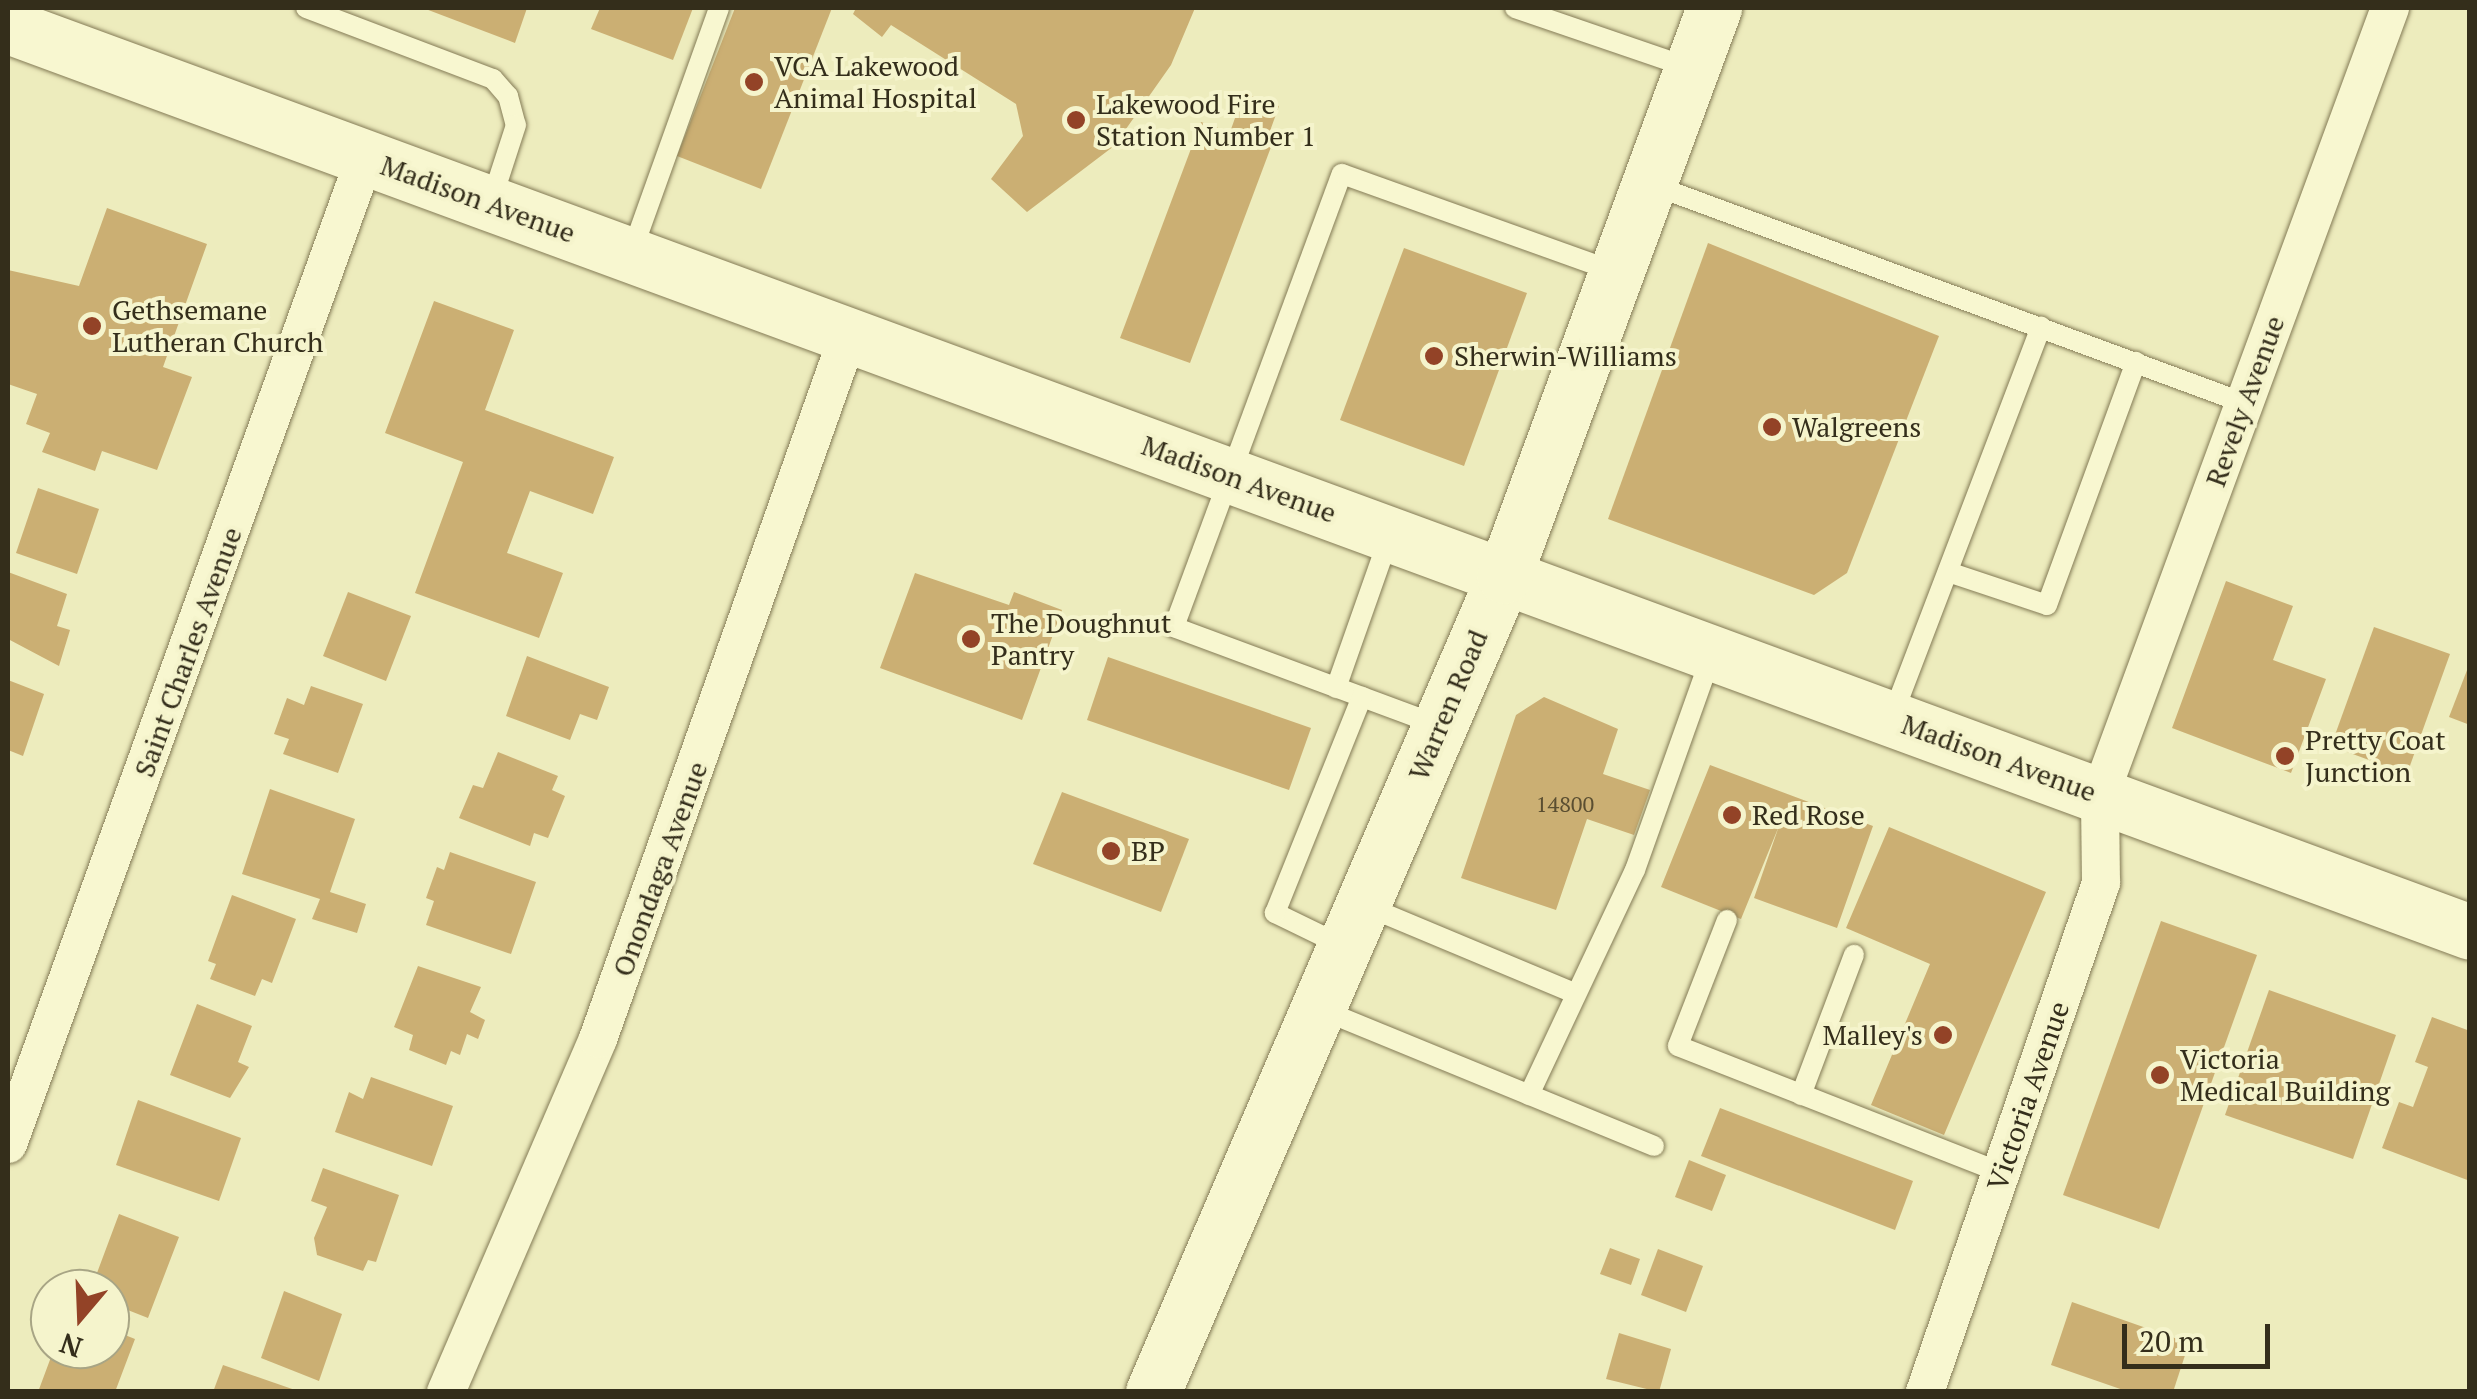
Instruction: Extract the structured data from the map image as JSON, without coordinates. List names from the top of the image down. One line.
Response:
{"streets":{"main road":["Madison Avenue","Warren Road"],"street":["Revely Avenue","Saint Charles Avenue","Onondaga Avenue","Victoria Avenue"]},"crossings":[["Madison Avenue","Revely Avenue"],["Madison Avenue","Saint Charles Avenue"],["Madison Avenue","Warren Road"],["Madison Avenue","Onondaga Avenue"],["Madison Avenue","Victoria Avenue"],["Revely Avenue","Victoria Avenue"]],"places":["VCA Lakewood Animal Hospital","Lakewood Fire Station Number 1","Gethsemane Lutheran Church","Sherwin-Williams","Walgreens","The Doughnut Pantry","Pretty Coat Junction","Red Rose","BP","Malley's","Victoria Medical Building"],"house_numbers":["14800"],"scale_bar":"20 m","north":"bottom"}
